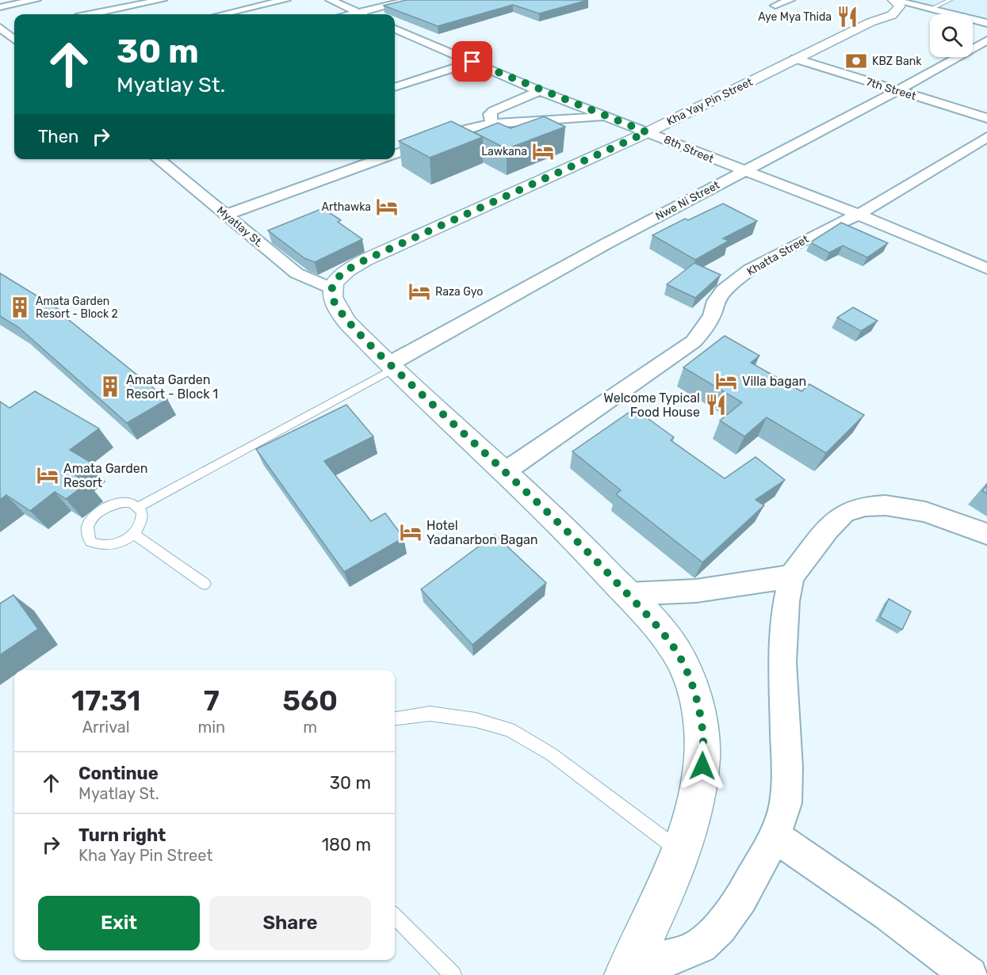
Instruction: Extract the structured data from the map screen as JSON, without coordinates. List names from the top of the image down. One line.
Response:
{"streets":{"street":["7th Street","Kha Yay Pin Street","8th Street","Nwe Ni Street","Myatlay St.","Khatta Street"]},"crossings":[["7th Street","Kha Yay Pin Street"],["7th Street","Nwe Ni Street"],["Kha Yay Pin Street","8th Street"],["Kha Yay Pin Street","Myatlay St."],["8th Street","Nwe Ni Street"],["8th Street","Khatta Street"]],"places":{"restaurant":["Aye Mya Thida","Welcome Typical Food House"],"bank":["KBZ Bank"],"hotel":["Lawkana","Arthawka","Raza Gyo","Villa bagan","Amata Garden Resort","Hotel Yadanarbon Bagan"],"building":["Amata Garden Resort - Block 2","Amata Garden Resort - Block 1"]},"page":{"turn":["30 m","Myatlay St."],"then":"Then","eta":["17:31","Arrival","7","min","560","m"],"list":[{"name":"Continue","note":"Myatlay St.","value":"30 m"},{"name":"Turn right","note":"Kha Yay Pin Street","value":"180 m"}],"buttons":["Exit","Share"]}}
